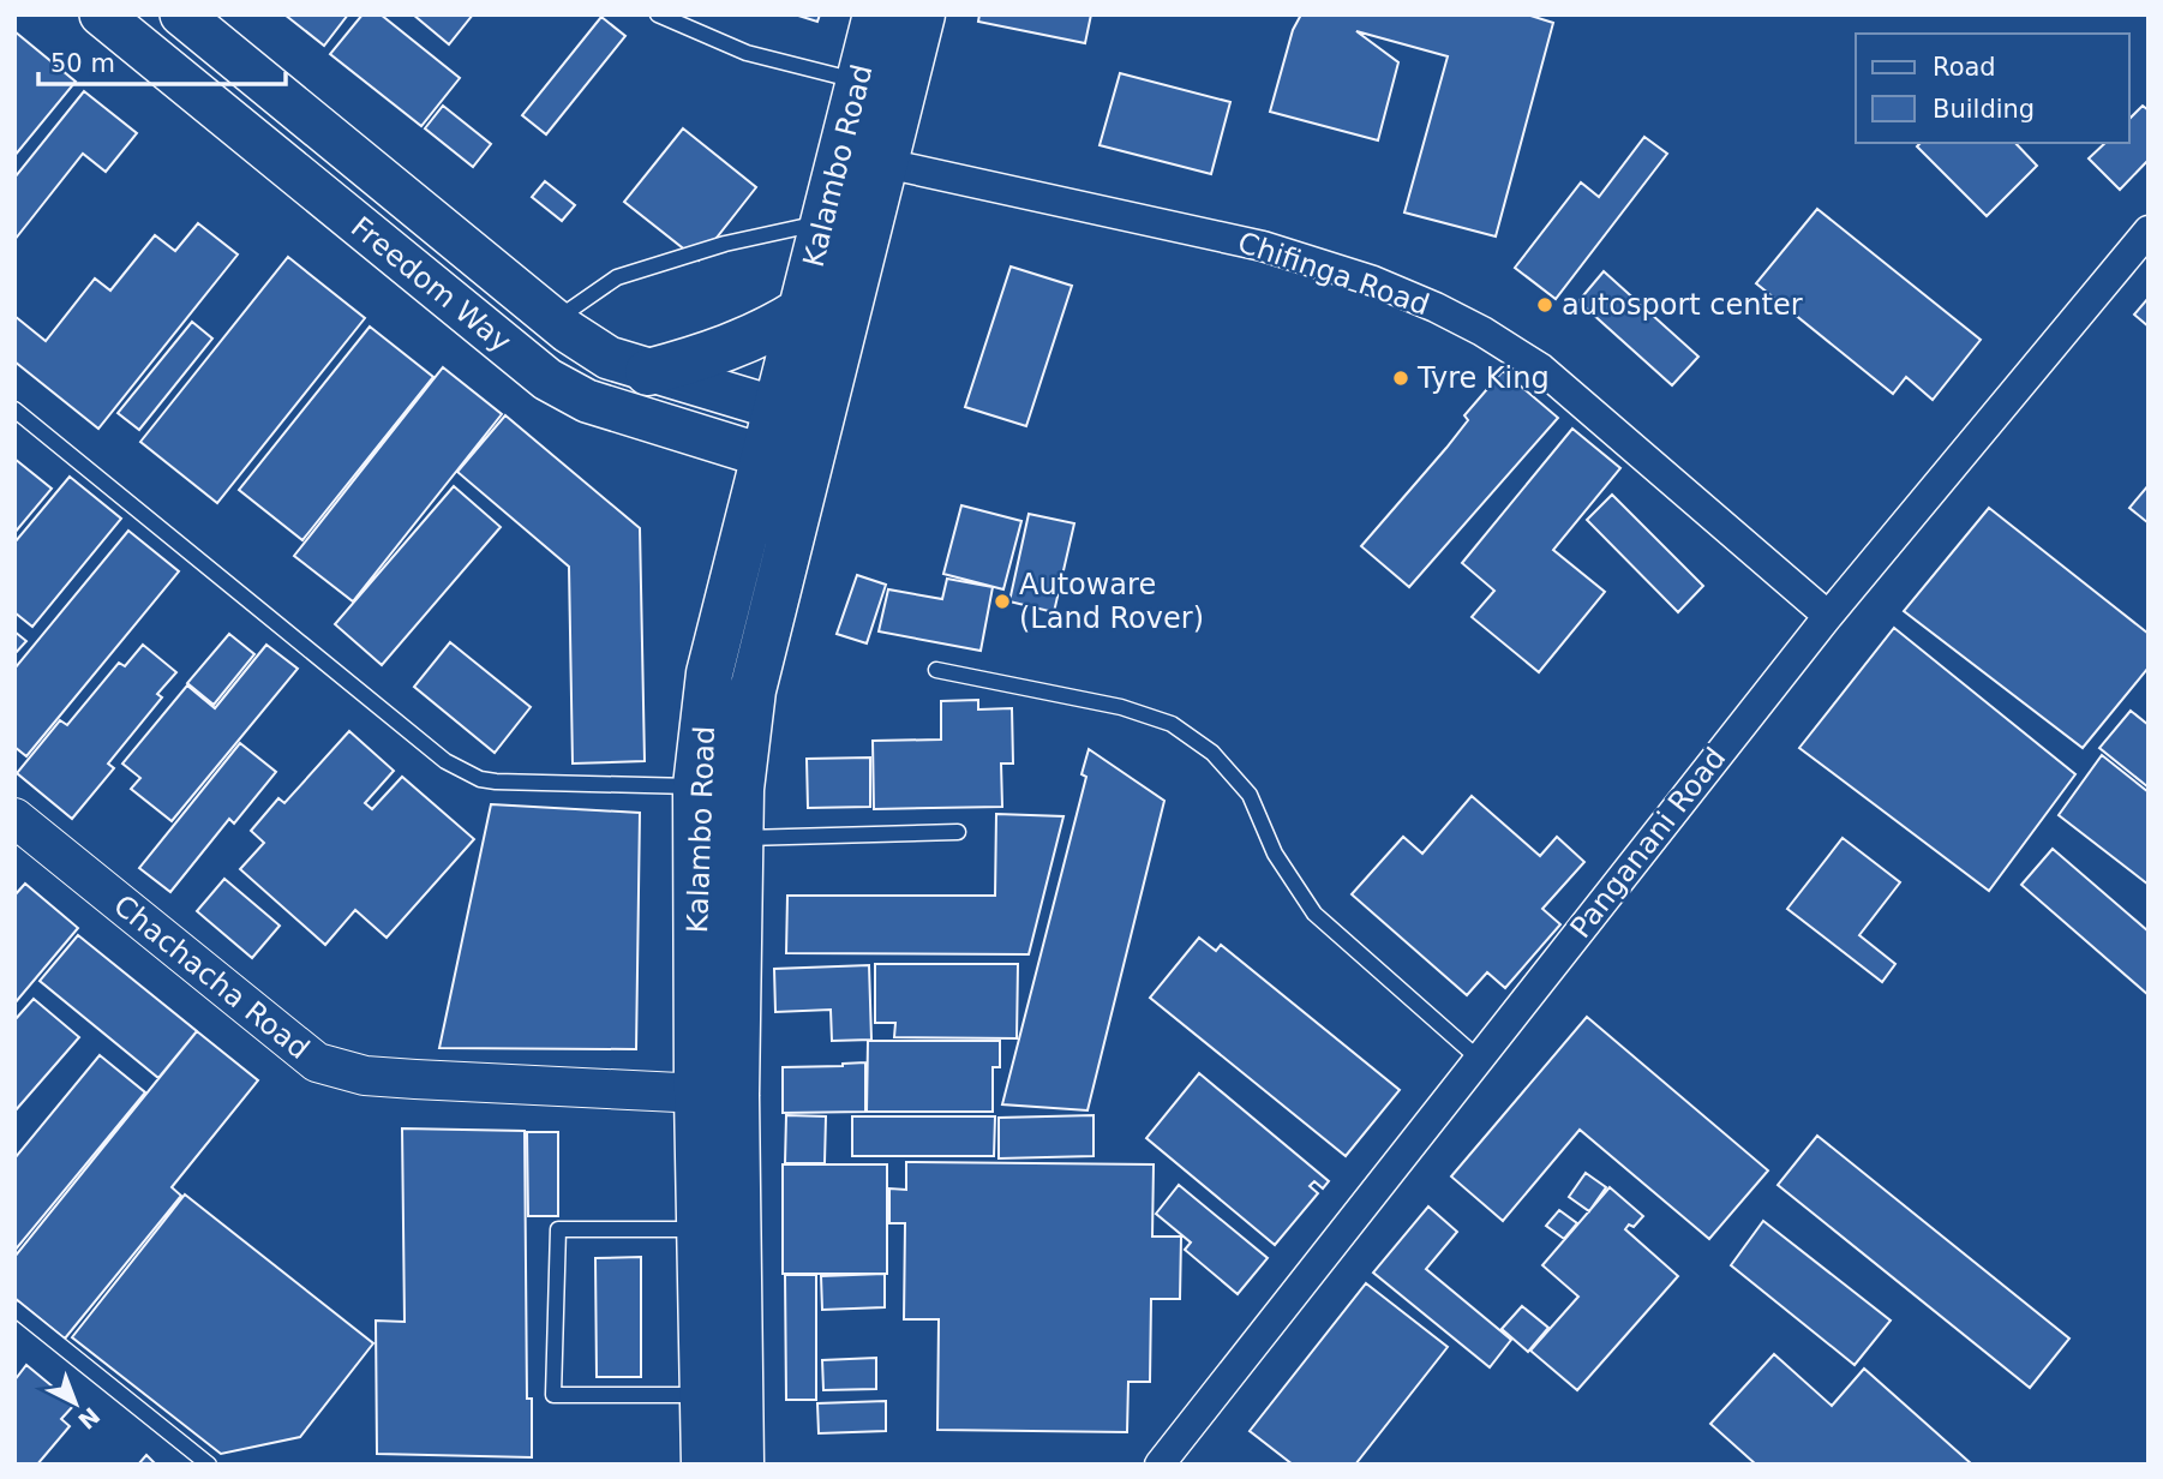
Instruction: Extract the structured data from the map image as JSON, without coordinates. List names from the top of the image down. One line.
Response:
{"streets":{"main road":["Kalambo Road","Freedom Way"],"street":["Chifinga Road","Panganani Road","Chachacha Road"]},"crossings":[["Kalambo Road","Chifinga Road"],["Kalambo Road","Freedom Way"],["Kalambo Road","Chachacha Road"],["Chifinga Road","Panganani Road"]],"places":["autosport center","Tyre King","Autoware (Land Rover)"],"legend":["Road","Building"],"scale_bar":"50 m","north":"bottom right"}
